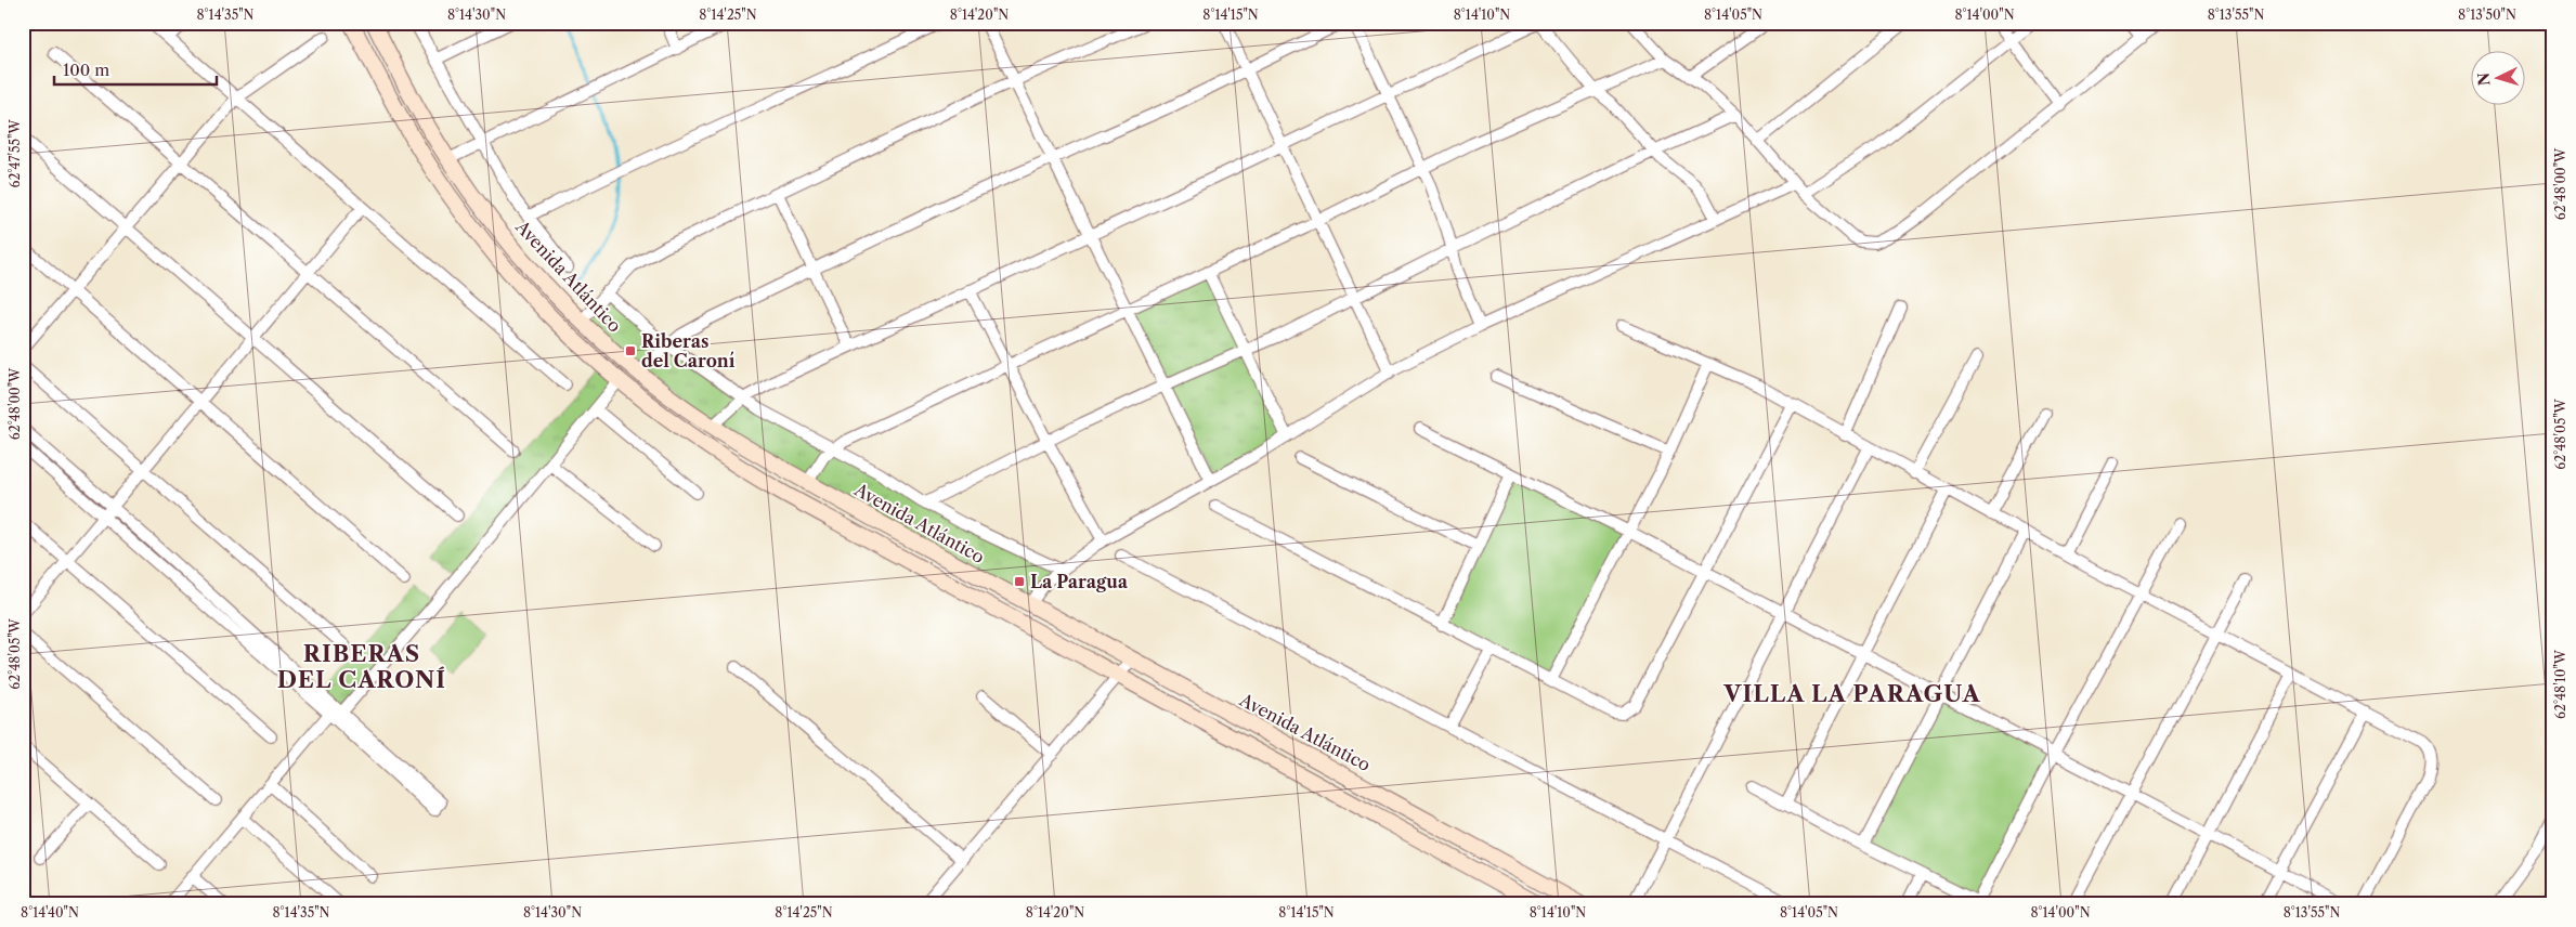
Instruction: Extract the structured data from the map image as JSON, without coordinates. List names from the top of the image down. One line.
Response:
{"streets":{"street":["Avenida Atlántico"]},"districts":["RIBERAS DEL CARONÍ","VILLA LA PARAGUA"],"places":{"transit":["Riberas del Caroní","La Paragua"]},"scale_bar":"100 m","north":"left","coordinates":["8°14'35\"N","8°14'30\"N","8°14'25\"N","8°14'20\"N","8°14'15\"N","8°14'10\"N","8°14'05\"N","8°14'00\"N","8°13'55\"N","8°13'50\"N","62°47'55\"W","62°48'00\"W","62°48'05\"W","62°48'10\"W","8°14'40\"N"]}
